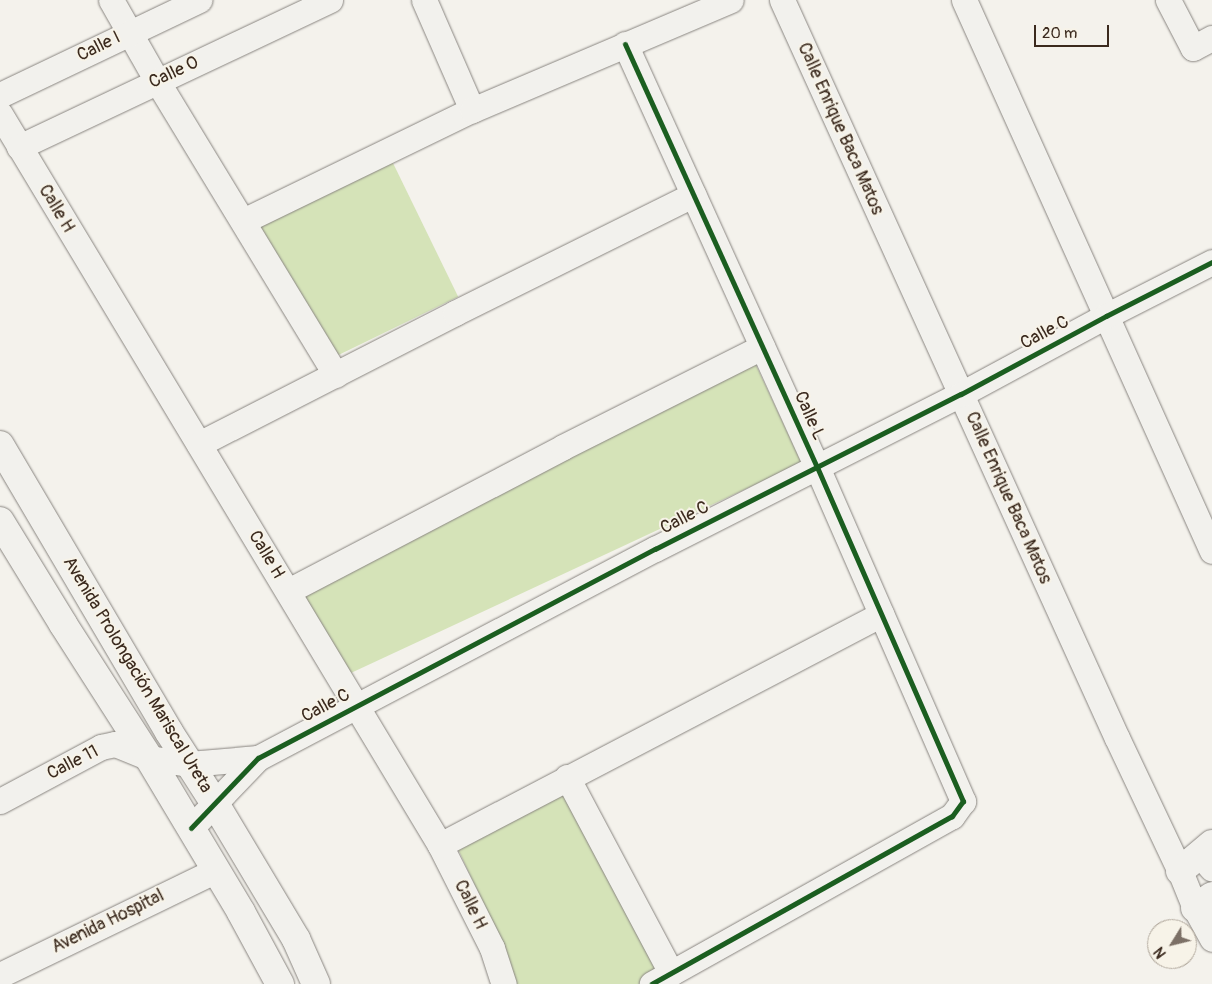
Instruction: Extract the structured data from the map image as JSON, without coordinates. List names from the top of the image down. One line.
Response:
{"streets":{"street":["Calle I","Calle O","Calle Enrique Baca Matos","Calle H","Calle C","Calle L","Avenida Prolongación Mariscal Ureta","Calle 11","Avenida Hospital"]},"crossings":[["Calle O","Calle H"],["Calle Enrique Baca Matos","Calle C"],["Calle H","Calle C"],["Calle C","Calle L"],["Calle C","Avenida Prolongación Mariscal Ureta"],["Calle C","Calle 11"],["Avenida Prolongación Mariscal Ureta","Calle 11"],["Avenida Prolongación Mariscal Ureta","Avenida Hospital"]],"scale_bar":"20 m","north":"bottom left"}
